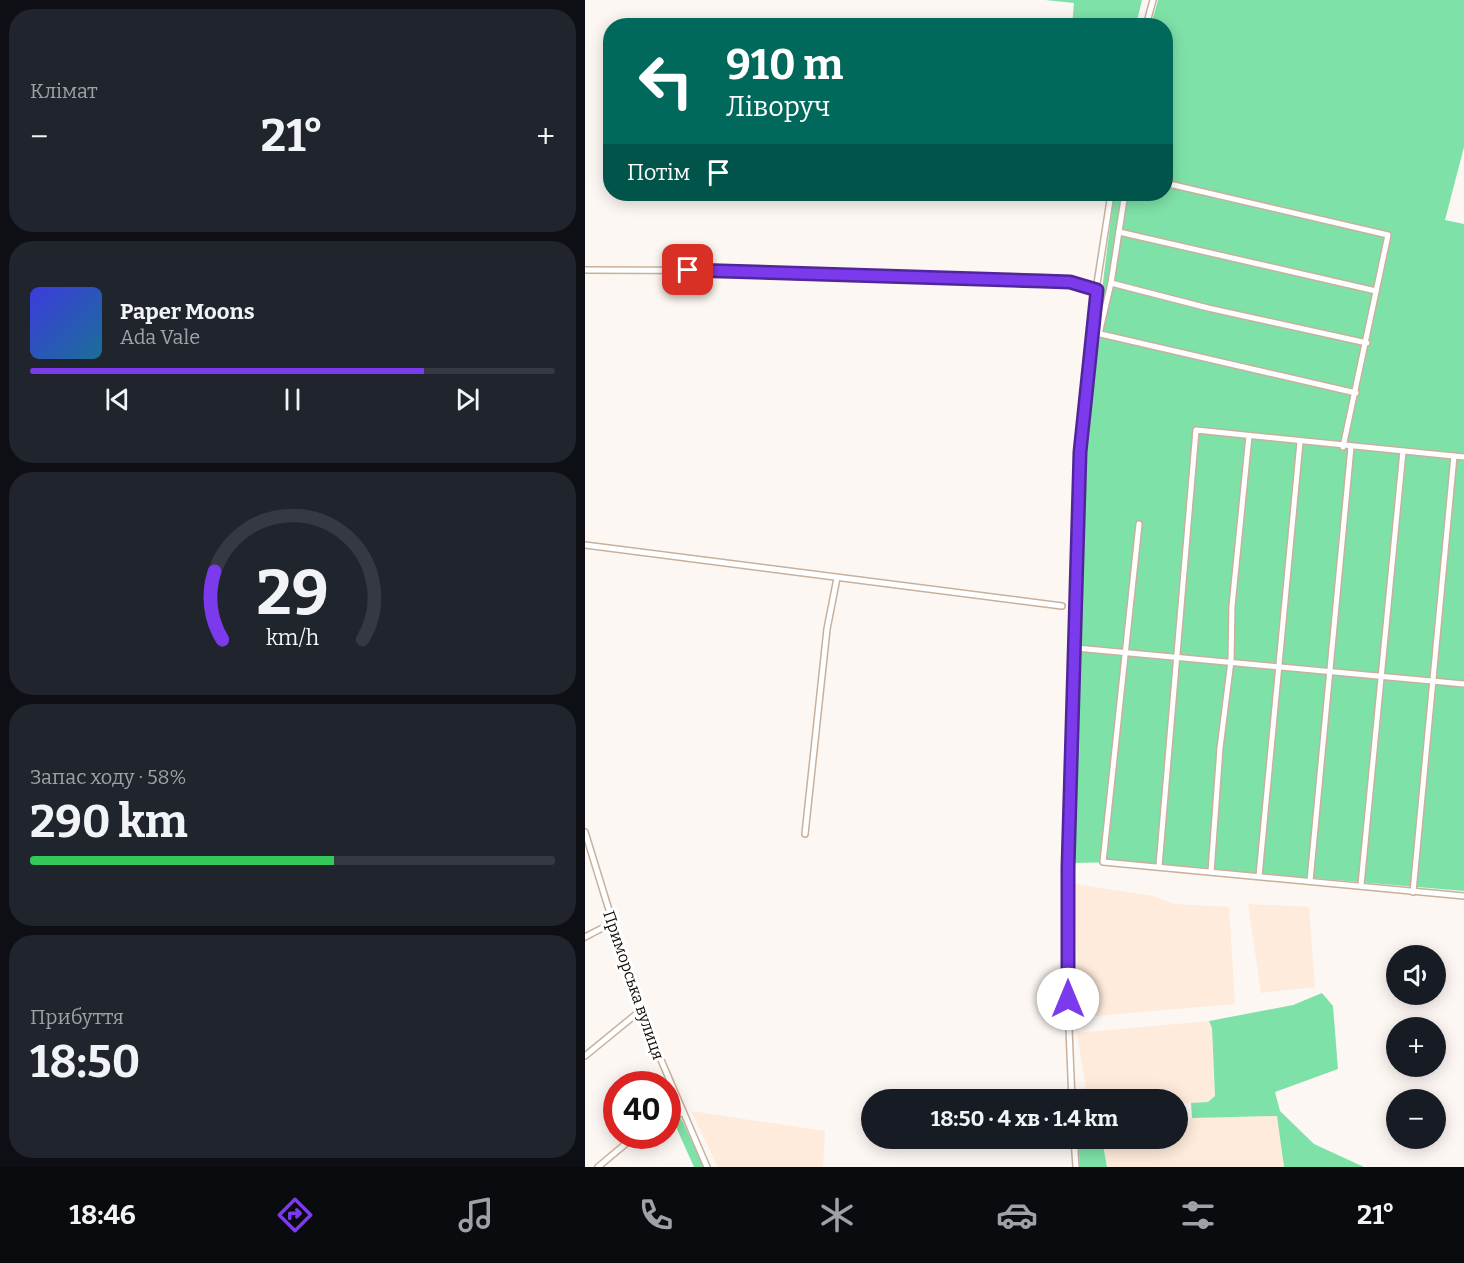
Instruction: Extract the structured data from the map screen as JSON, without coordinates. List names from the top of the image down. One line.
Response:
{"streets":{"street":["Приморська вулиця"]},"page":{"tile":["Клімат",["Запас ходу · 58%","290 km"],["Прибуття","18:50"]],"turn":["910 m","Ліворуч"],"heat":["−","21°","+"],"then":"Потім","song":["Paper Moons","Ada Vale"],"map_buttons":["+","−"],"limit":"40","trip":"18:50 · 4 хв · 1.4 km","tabs":["18:46","21°"],"gauge":["29","km/h"]}}
